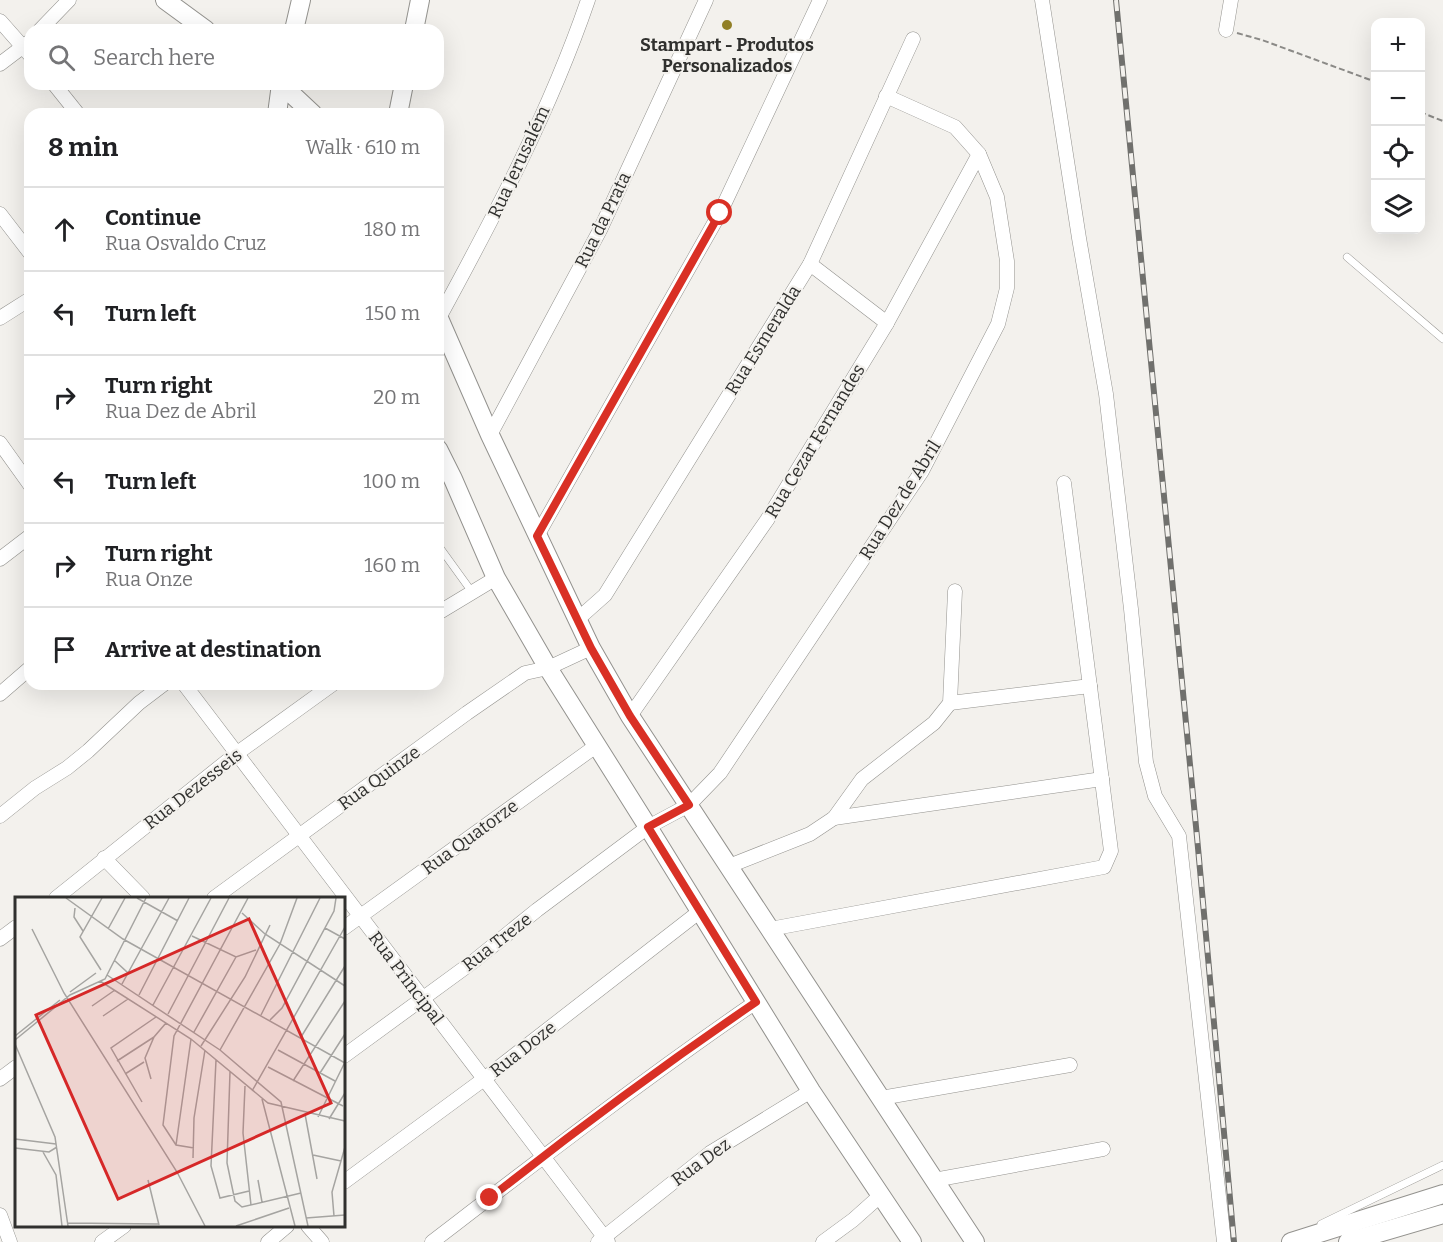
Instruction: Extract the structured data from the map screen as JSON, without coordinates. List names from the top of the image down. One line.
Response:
{"streets":{"street":["Rua Jerusalém","Rua da Prata","Rua Esmeralda","Rua Cezar Fernandes","Rua Dez de Abril","Rua Quinze","Rua Dezesseis","Rua Quatorze","Rua Treze","Rua Principal","Rua Doze","Rua Dez"]},"crossings":[["Rua Esmeralda","Rua Dez de Abril"],["Rua Cezar Fernandes","Rua Dez de Abril"],["Rua Dez de Abril","Rua Treze"],["Rua Quinze","Rua Principal"],["Rua Dezesseis","Rua Principal"],["Rua Quatorze","Rua Principal"],["Rua Treze","Rua Principal"],["Rua Principal","Rua Doze"],["Rua Principal","Rua Dez"]],"places":["Stampart - Produtos Personalizados"],"page":{"map_buttons":["+","−"],"search":"Search here","heading":["8 min","Walk · 610 m"],"list":[["Continue","Rua Osvaldo Cruz","180 m"],["Turn left","150 m"],["Turn right","Rua Dez de Abril","20 m"],["Turn left","100 m"],["Turn right","Rua Onze","160 m"],"Arrive at destination"]}}
